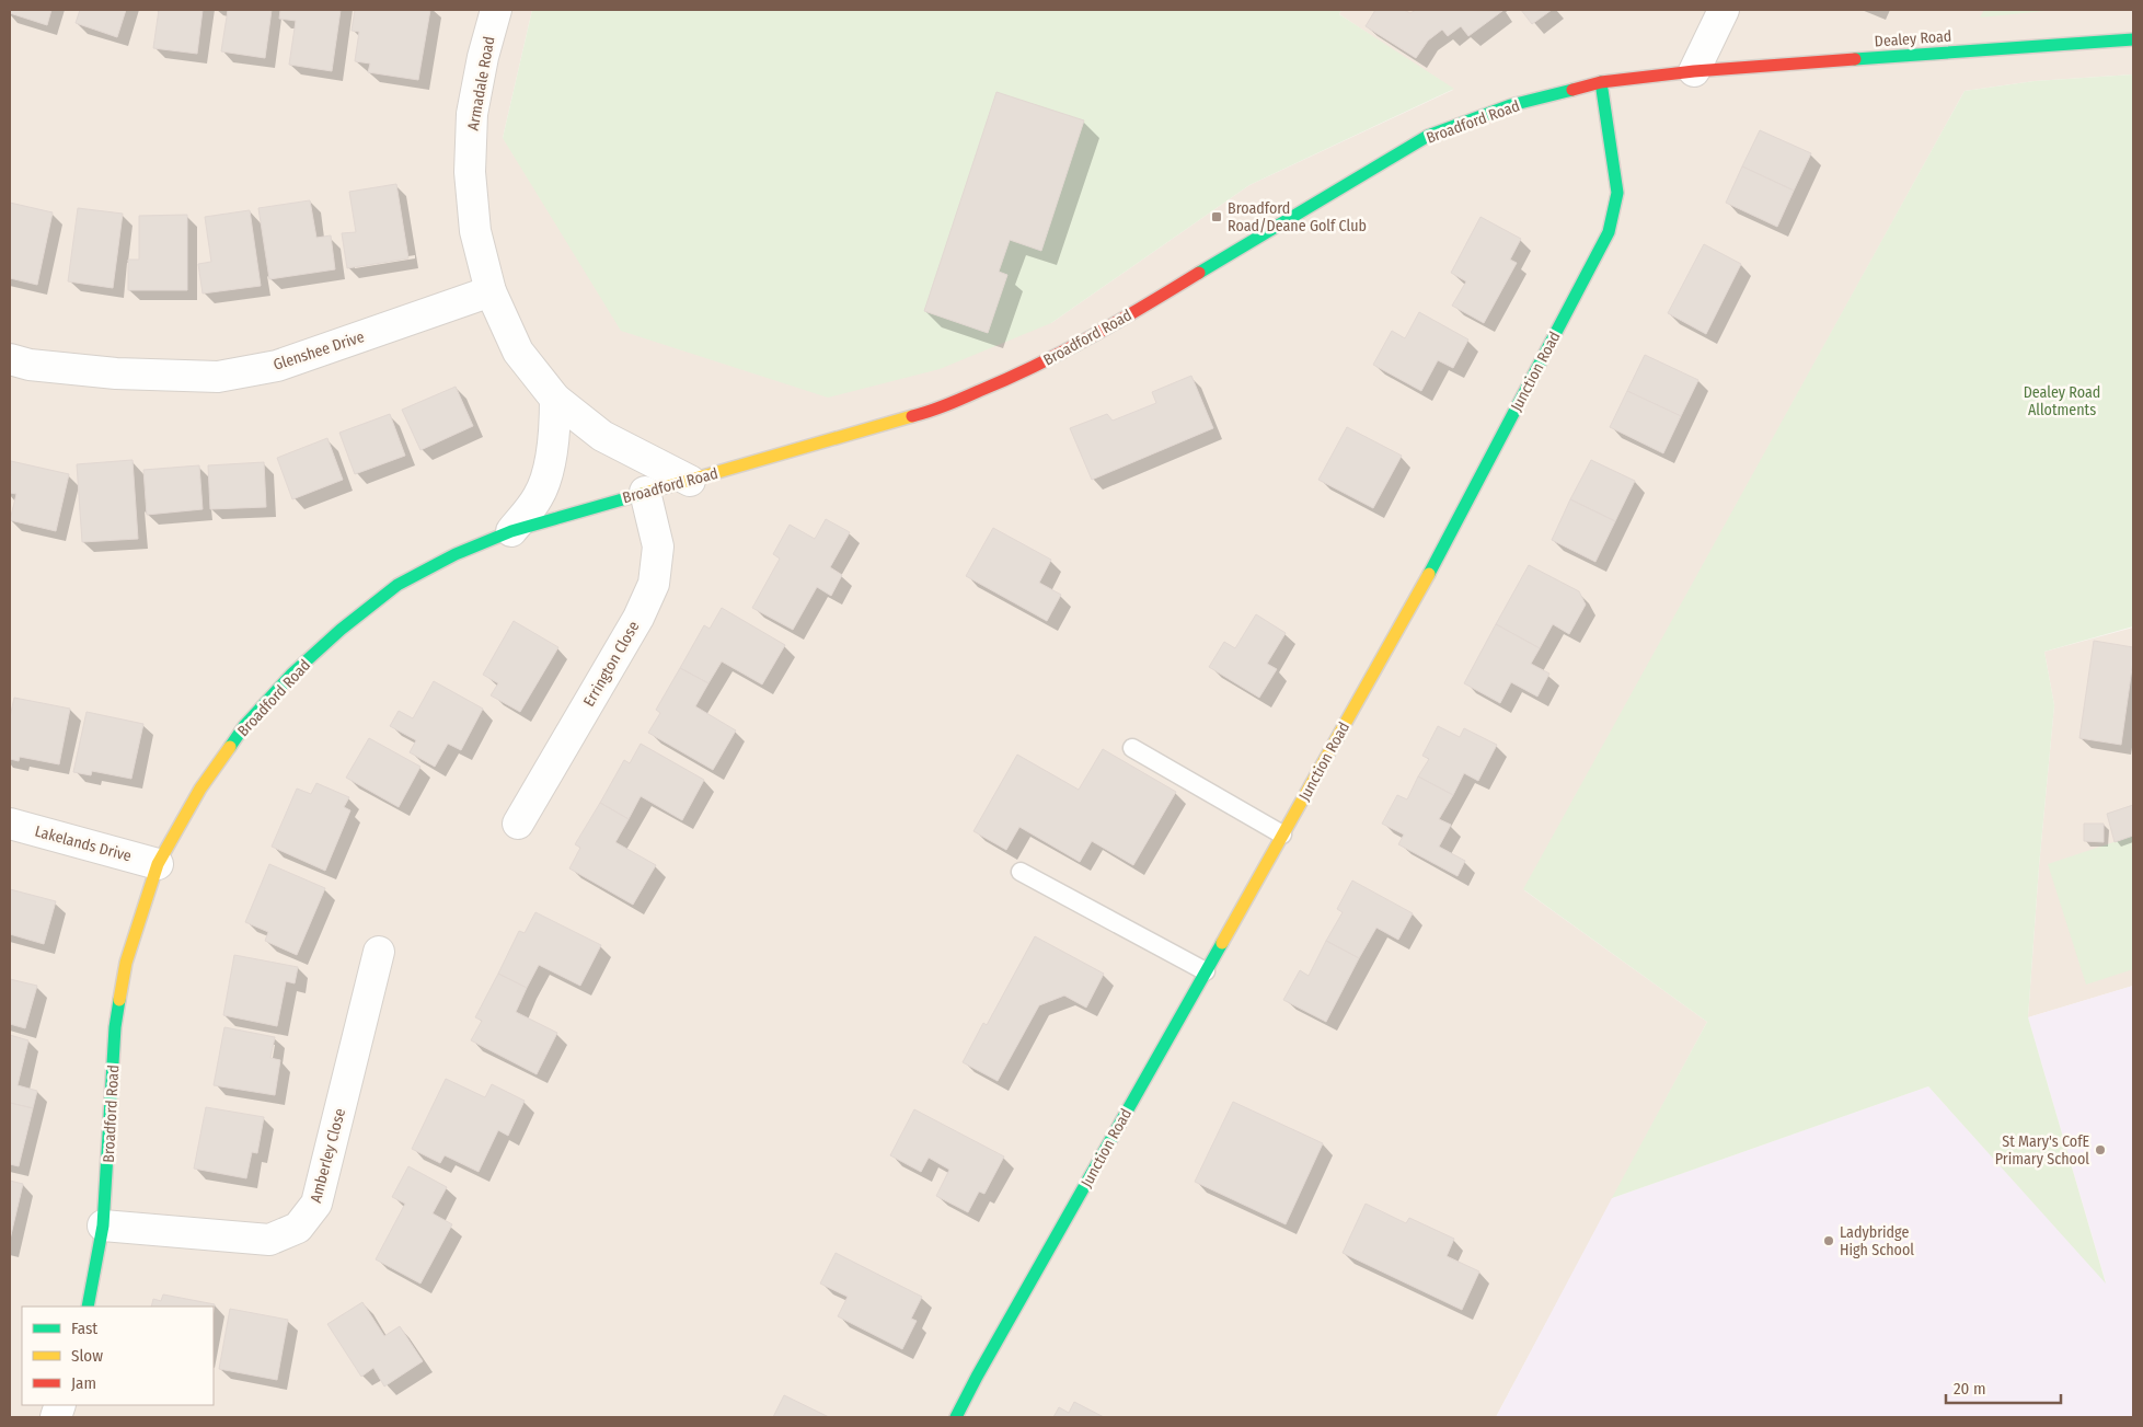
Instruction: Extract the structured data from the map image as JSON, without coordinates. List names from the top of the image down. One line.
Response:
{"streets":{"street":["Dealey Road","Armadale Road","Broadford Road","Glenshee Drive","Junction Road","Errington Close","Lakelands Drive","Amberley Close"]},"crossings":[["Dealey Road","Broadford Road"],["Armadale Road","Broadford Road"],["Armadale Road","Glenshee Drive"],["Broadford Road","Junction Road"],["Broadford Road","Errington Close"],["Broadford Road","Lakelands Drive"],["Broadford Road","Amberley Close"]],"parks":["Dealey Road Allotments"],"places":{"transit":["Broadford Road/Deane Golf Club"],"other":["St Mary's CofE Primary School","Ladybridge High School"]},"legend":["Fast","Slow","Jam"],"scale_bar":"20 m"}
